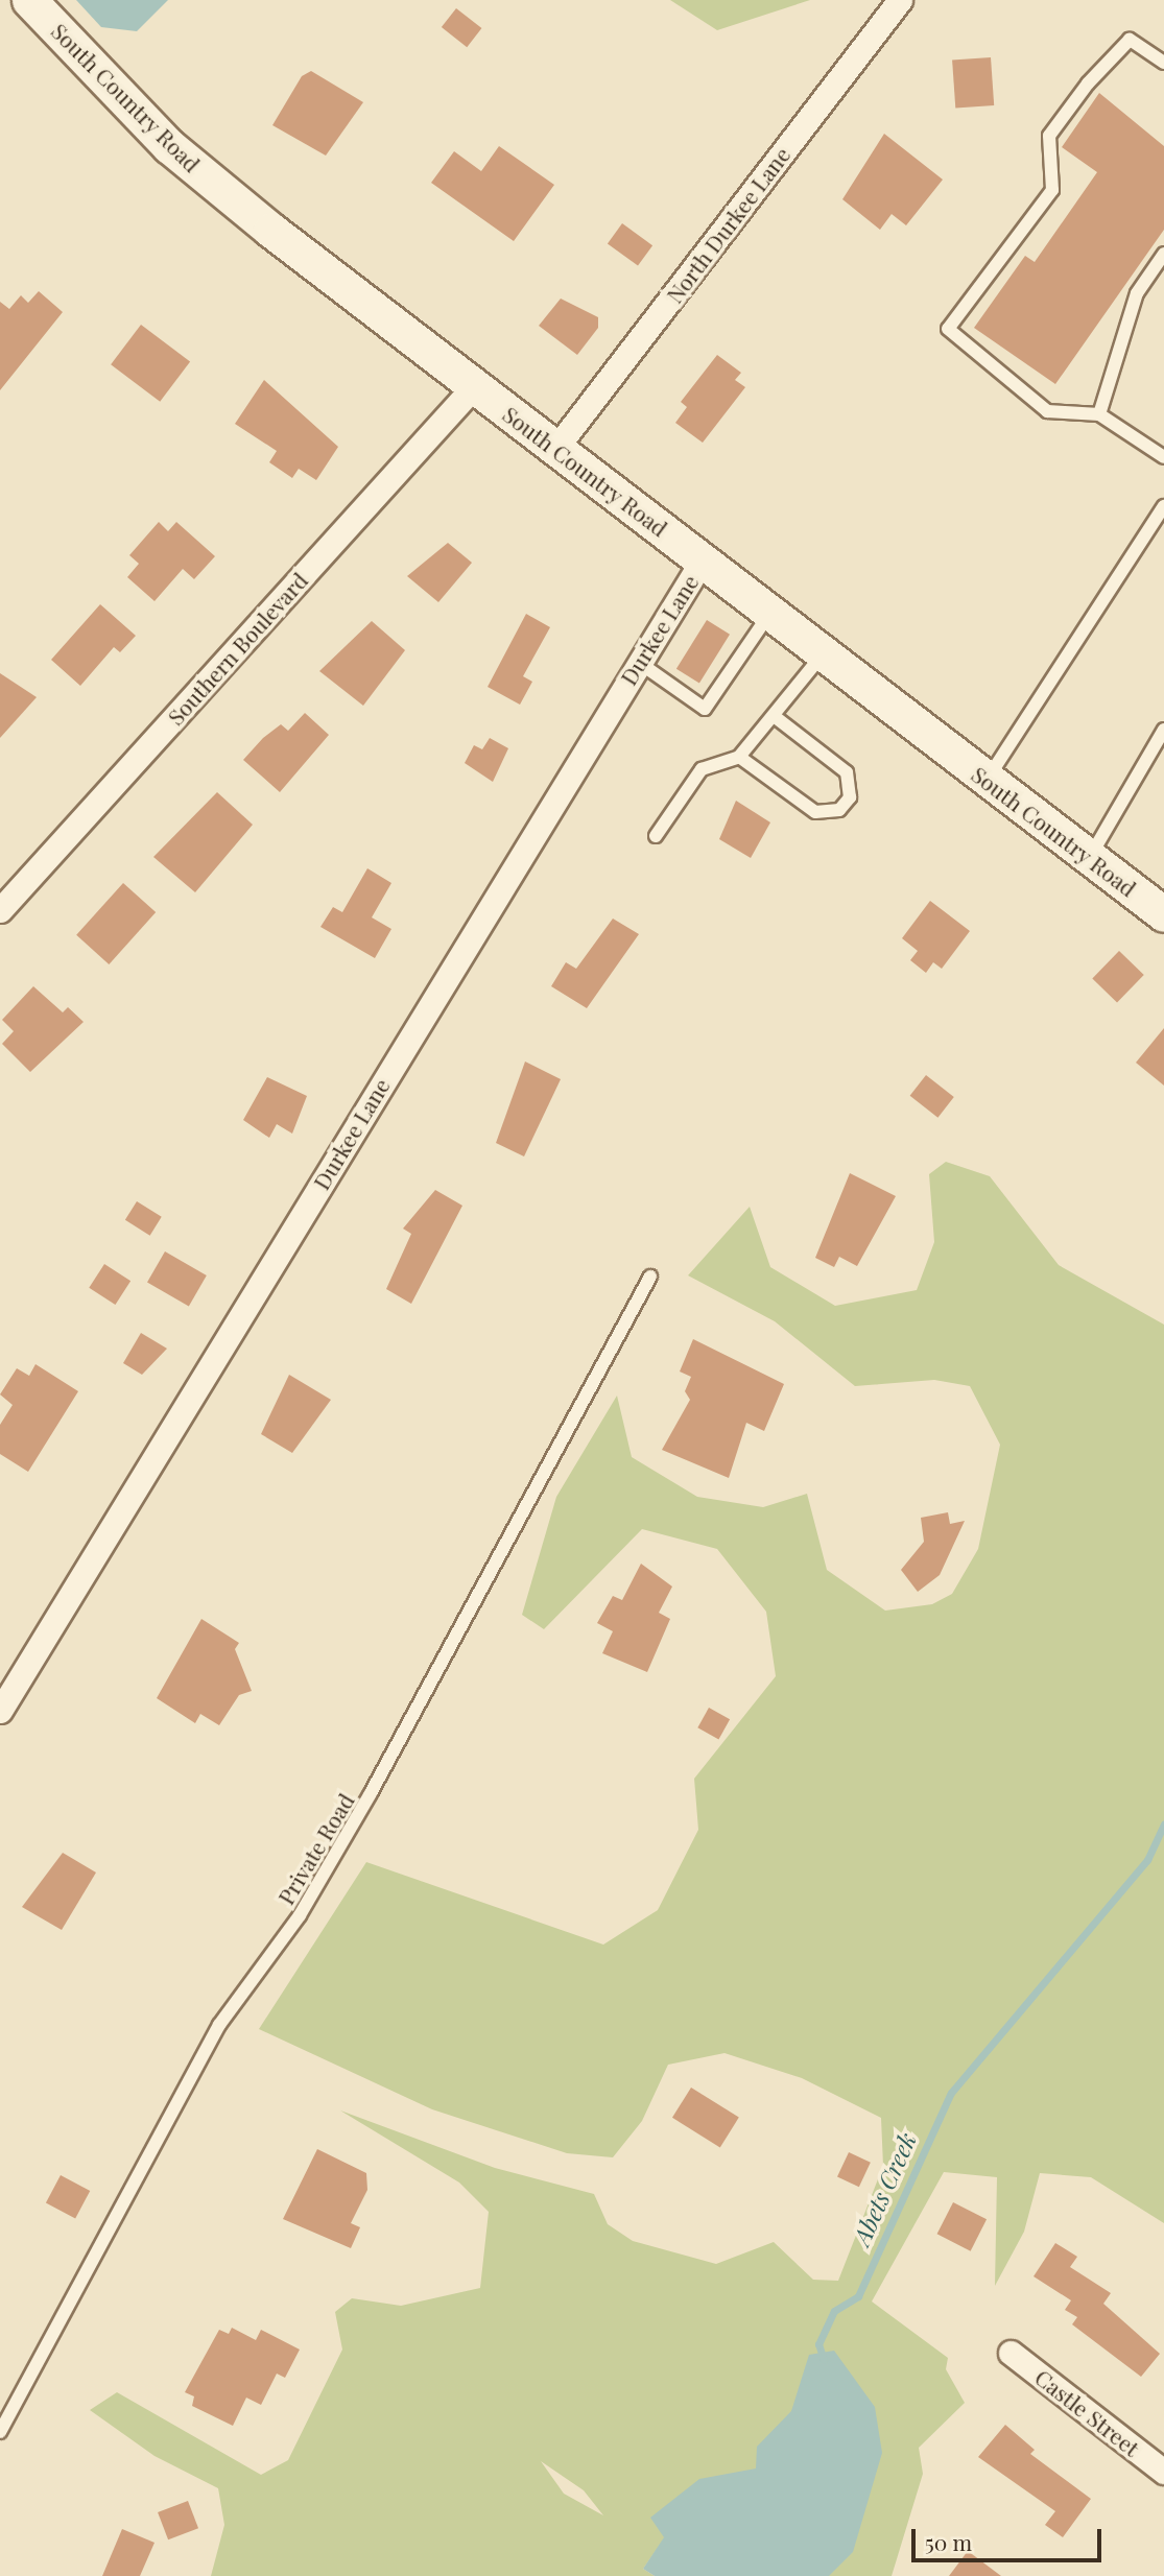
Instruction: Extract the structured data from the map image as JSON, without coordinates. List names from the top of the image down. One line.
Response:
{"streets":{"main road":["South Country Road"],"street":["North Durkee Lane","Durkee Lane","Southern Boulevard","Castle Street"],"lane":["Private Road"]},"crossings":[["South Country Road","North Durkee Lane"],["South Country Road","Durkee Lane"],["South Country Road","Southern Boulevard"]],"water":["Abets Creek"],"scale_bar":"50 m"}
